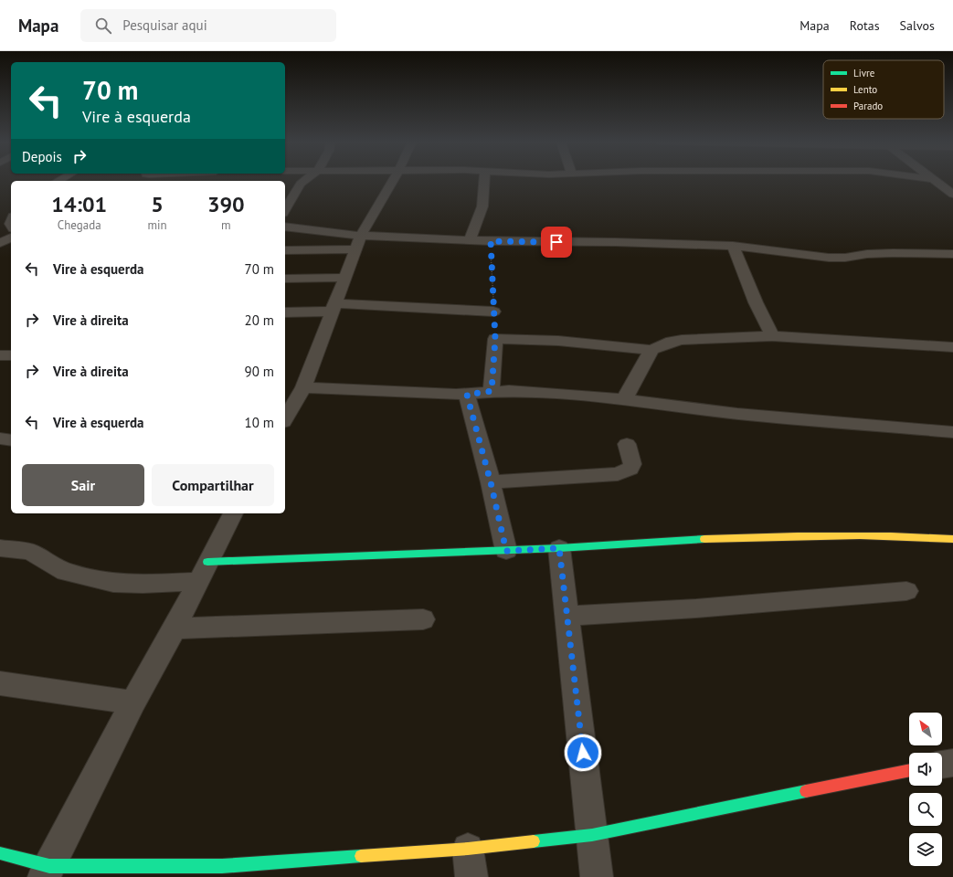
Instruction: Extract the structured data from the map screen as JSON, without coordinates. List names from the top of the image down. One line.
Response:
{"legend":["Livre","Lento","Parado"],"north":"top left","page":{"header":"Mapa","search":"Pesquisar aqui","nav":["Mapa","Rotas","Salvos"],"turn":["70 m","Vire à esquerda"],"then":"Depois","eta":["14:01","Chegada","5","min","390","m"],"list":[{"name":"Vire à esquerda","value":"70 m"},{"name":"Vire à direita","value":"20 m"},{"name":"Vire à direita","value":"90 m"},{"name":"Vire à esquerda","value":"10 m"}],"buttons":["Sair","Compartilhar"]}}
